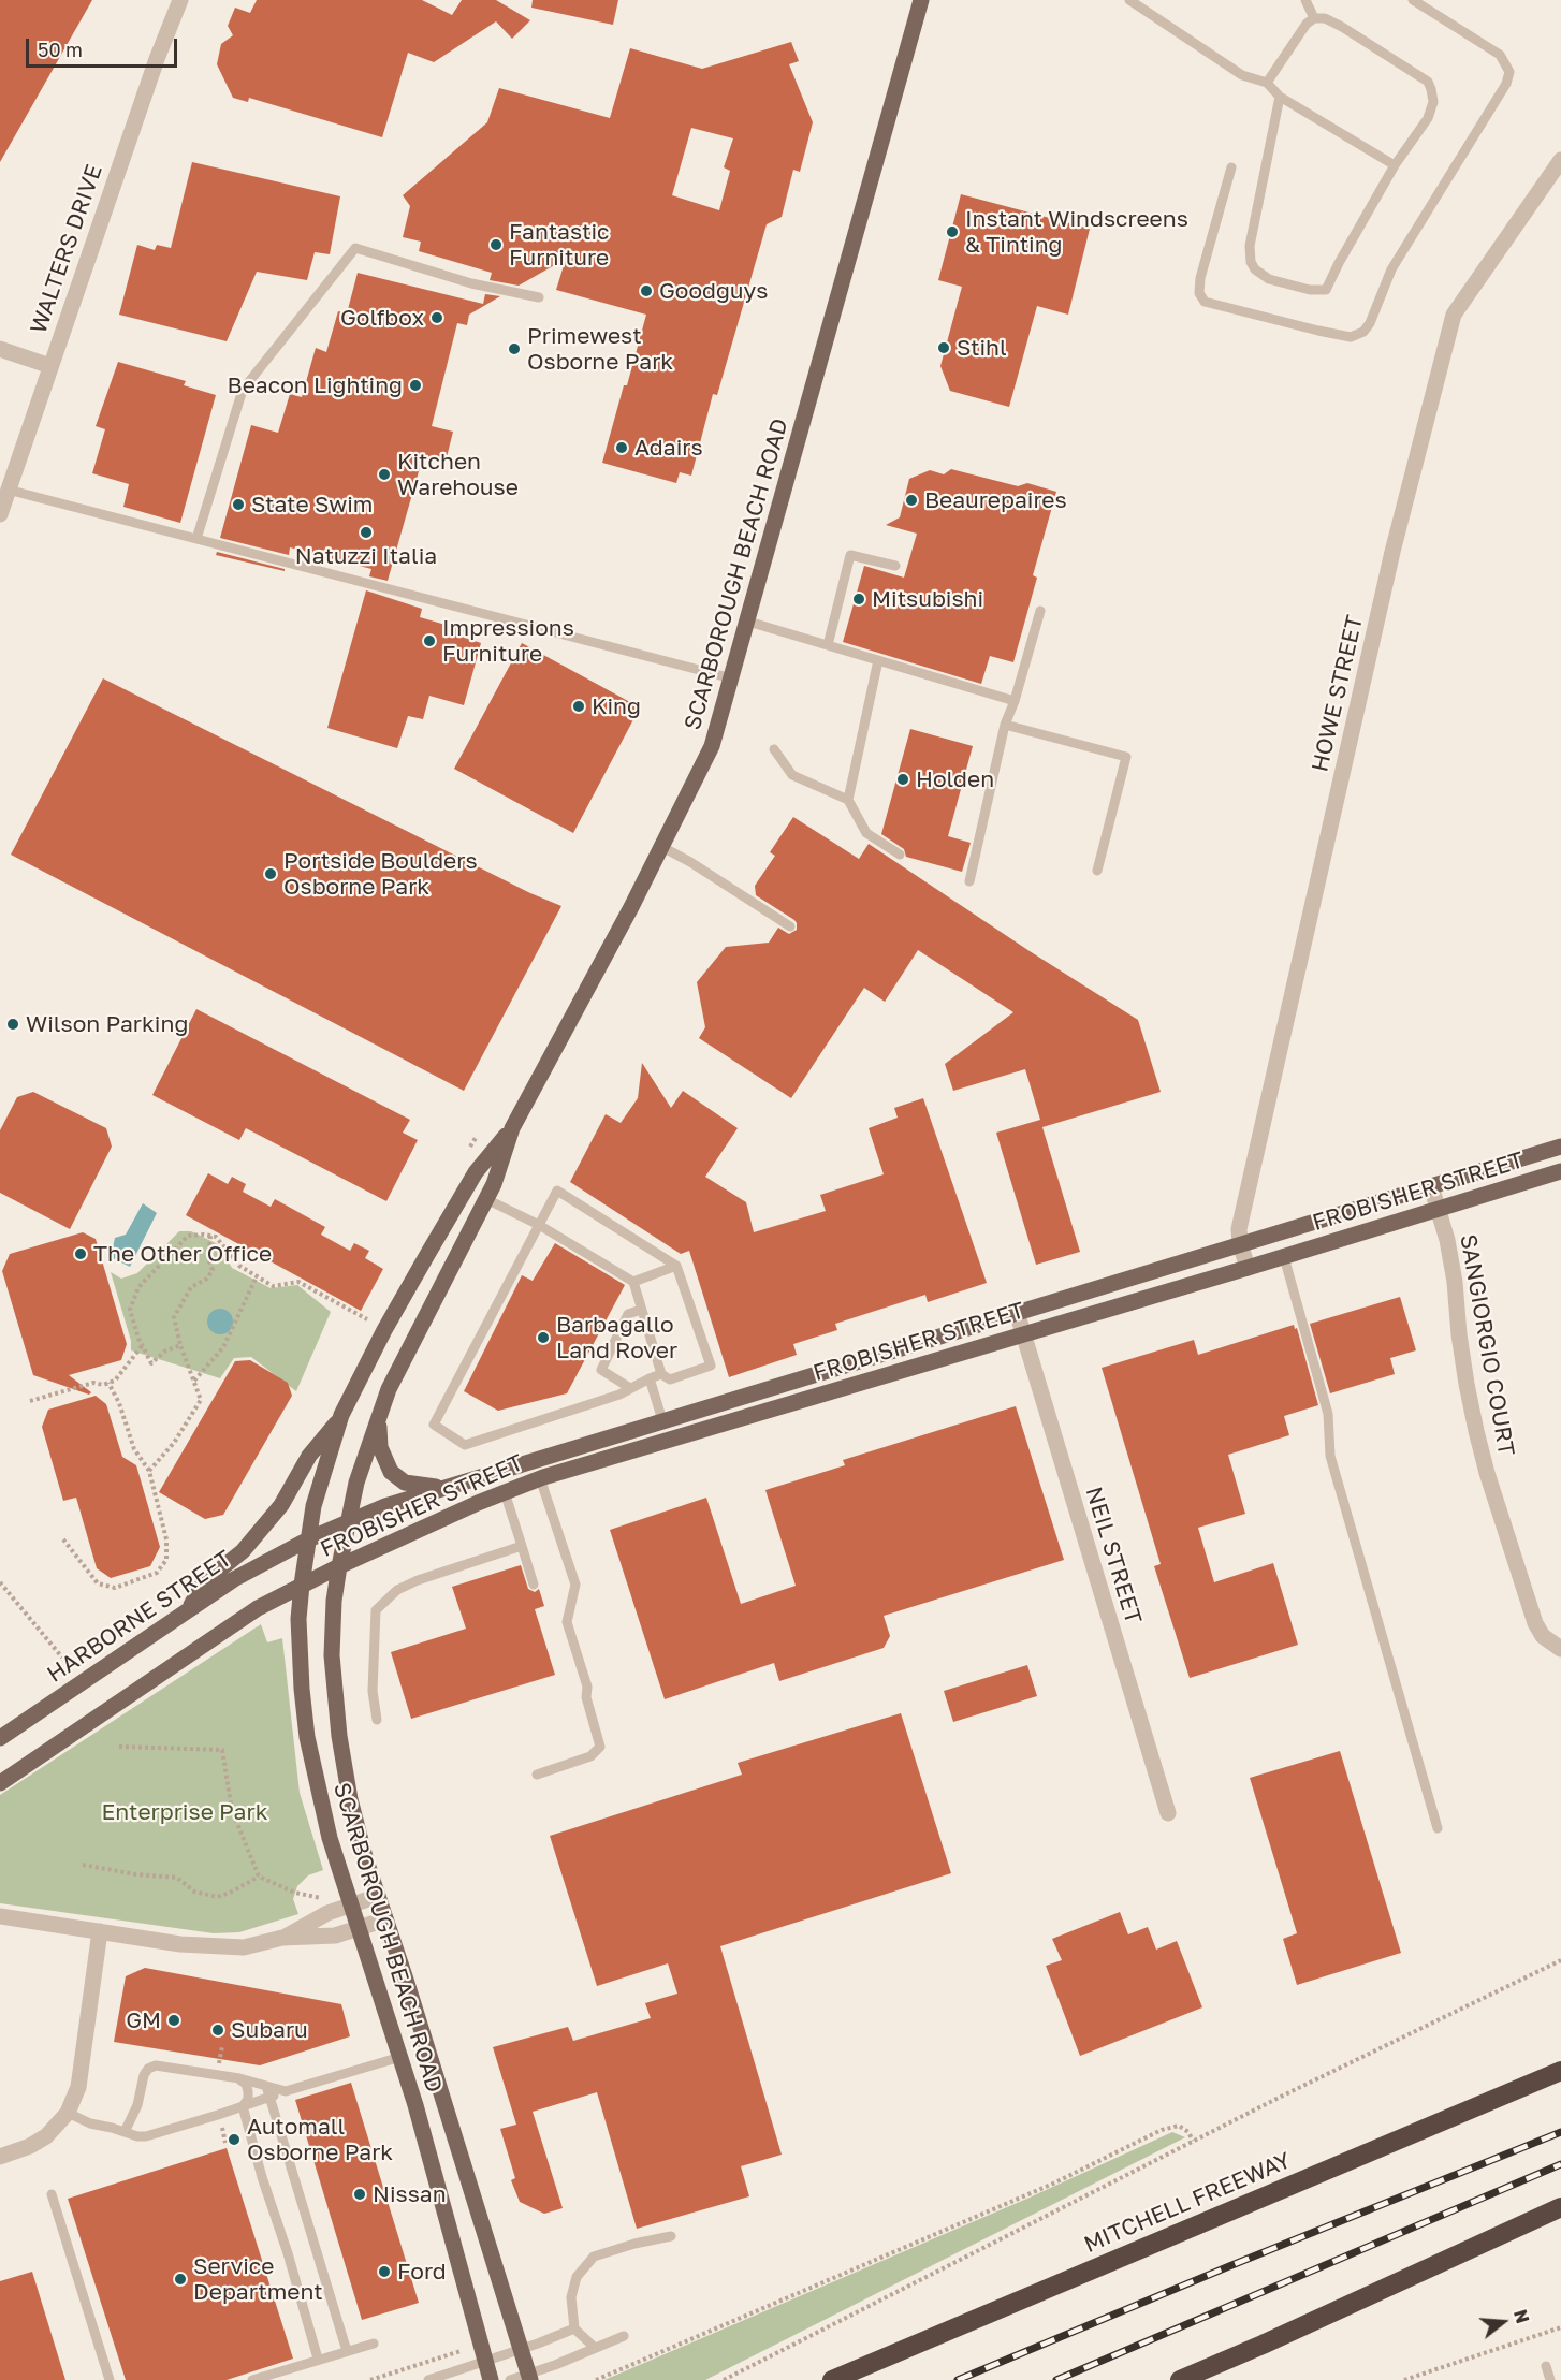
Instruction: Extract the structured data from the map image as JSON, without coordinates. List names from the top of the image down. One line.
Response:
{"streets":{"highway":["MITCHELL FREEWAY"],"main road":["SCARBOROUGH BEACH ROAD","FROBISHER STREET","HARBORNE STREET"],"street":["WALTERS DRIVE","HOWE STREET","SANGIORGIO COURT","NEIL STREET"]},"crossings":[["SCARBOROUGH BEACH ROAD","FROBISHER STREET"],["SCARBOROUGH BEACH ROAD","HARBORNE STREET"],["HOWE STREET","FROBISHER STREET"],["FROBISHER STREET","SANGIORGIO COURT"],["FROBISHER STREET","NEIL STREET"],["FROBISHER STREET","HARBORNE STREET"]],"parks":["Enterprise Park"],"places":["Instant Windscreens & Tinting","Fantastic Furniture","Goodguys","Golfbox","Stihl","Primewest Osborne Park","Beacon Lighting","Adairs","Kitchen Warehouse","Beaurepaires","State Swim","Natuzzi Italia","Mitsubishi","Impressions Furniture","King","Holden","Portside Boulders Osborne Park","Wilson Parking","The Other Office","Barbagallo Land Rover","GM","Subaru","Automall Osborne Park","Nissan","Ford","Service Department"],"scale_bar":"50 m","north":"right"}
